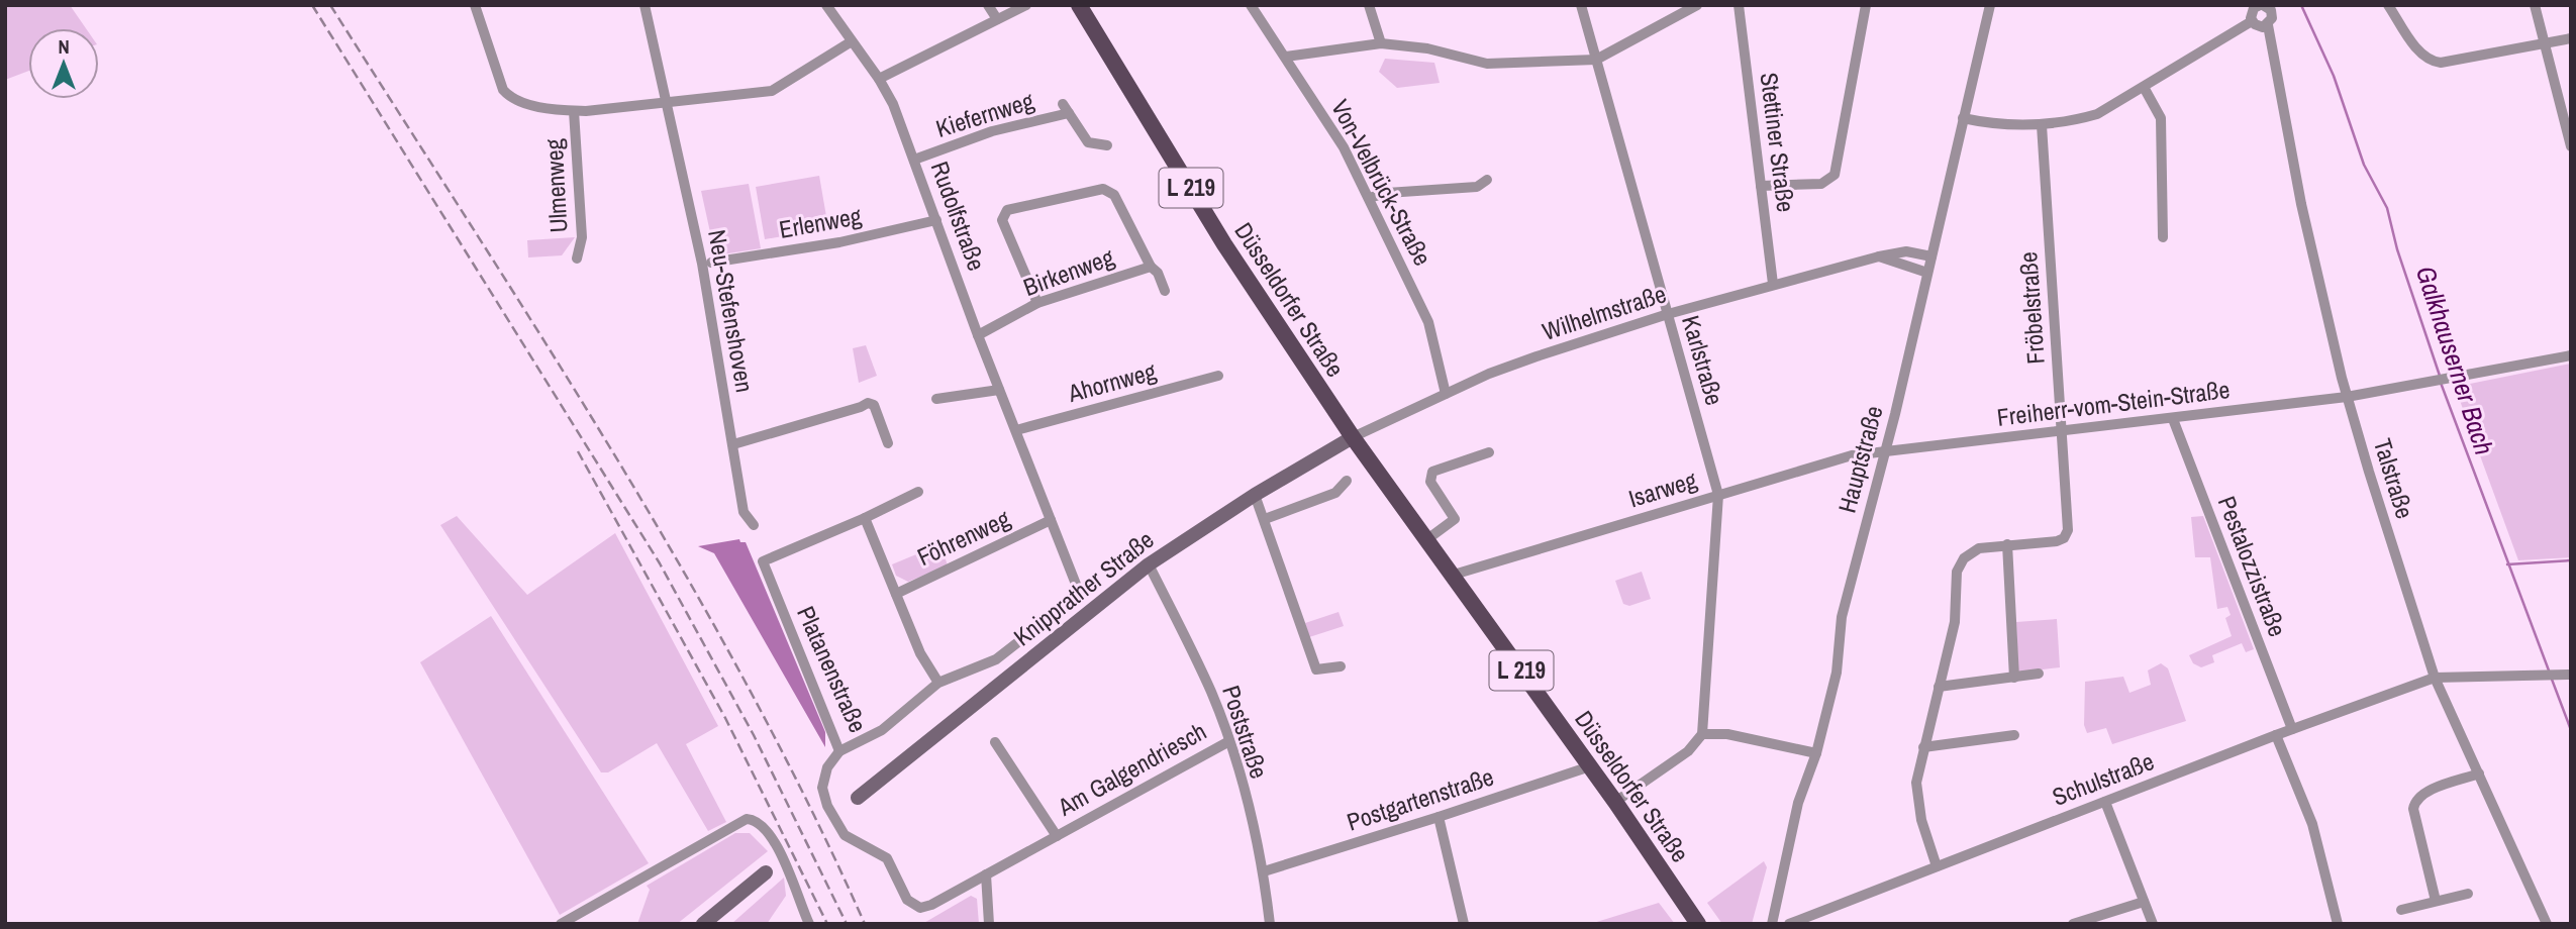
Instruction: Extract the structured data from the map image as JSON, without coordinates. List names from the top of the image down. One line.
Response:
{"streets":{"main road":["L 219","Düsseldorfer Straße","Knipprather Straße"],"street":["Kiefernweg","Stettiner Straße","Von-Velbrück-Straße","Ulmenweg","Rudolfstraße","Erlenweg","Birkenweg","Fröbelstraße","Neu-Stefenshoven","Wilhelmstraße","Karlstraße","Ahornweg","Freiherr-vom-Stein-Straße","Hauptstraße","Talstraße","Isarweg","Föhrenweg","Pestalozzistraße","Platanenstraße","Poststraße","Am Galgendriesch","Schulstraße","Postgartenstraße"]},"crossings":[["Kiefernweg","Rudolfstraße"],["Stettiner Straße","Wilhelmstraße"],["Von-Velbrück-Straße","Wilhelmstraße"],["Rudolfstraße","Erlenweg"],["Rudolfstraße","Birkenweg"],["Rudolfstraße","Ahornweg"],["Rudolfstraße","Platanenstraße"],["Düsseldorfer Straße","Wilhelmstraße"],["Düsseldorfer Straße","Isarweg"],["Düsseldorfer Straße","Knipprather Straße"],["Düsseldorfer Straße","Postgartenstraße"],["Fröbelstraße","Freiherr-vom-Stein-Straße"],["Wilhelmstraße","Karlstraße"],["Wilhelmstraße","Hauptstraße"],["Wilhelmstraße","Knipprather Straße"],["Karlstraße","Isarweg"],["Freiherr-vom-Stein-Straße","Hauptstraße"],["Freiherr-vom-Stein-Straße","Talstraße"],["Freiherr-vom-Stein-Straße","Isarweg"],["Freiherr-vom-Stein-Straße","Pestalozzistraße"],["Hauptstraße","Isarweg"],["Talstraße","Schulstraße"],["Föhrenweg","Platanenstraße"],["Pestalozzistraße","Schulstraße"],["Knipprather Straße","Poststraße"],["Platanenstraße","Am Galgendriesch"],["Poststraße","Am Galgendriesch"],["Poststraße","Postgartenstraße"]],"water":["Galkhauserner Bach"],"north":"top"}
